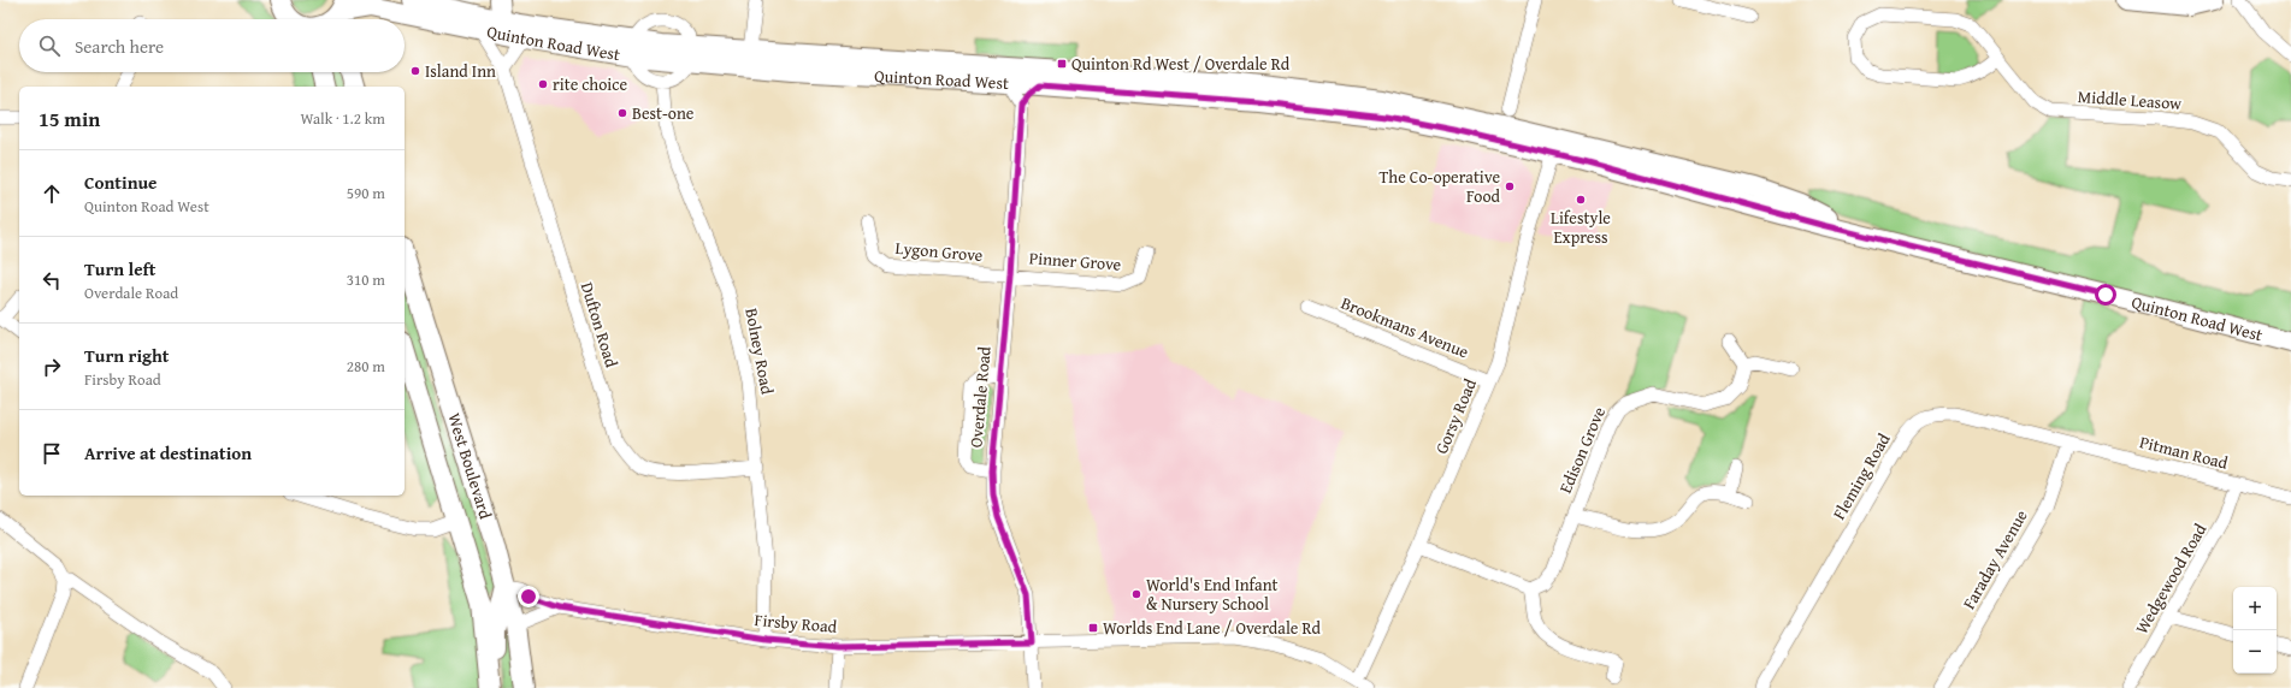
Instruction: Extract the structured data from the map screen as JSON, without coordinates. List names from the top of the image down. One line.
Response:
{"streets":{"street":["Quinton Road West","Middle Leasow","Lygon Grove","Pinner Grove","Dufton Road","Brookmans Avenue","Bolney Road","Overdale Road","Gorsy Road","Edison Grove","Pitman Road","West Boulevard","Fleming Road","Faraday Avenue","Wedgewood Road","Firsby Road"]},"crossings":[["Quinton Road West","Dufton Road"],["Quinton Road West","Gorsy Road"],["Lygon Grove","Pinner Grove"],["Lygon Grove","Overdale Road"],["Pinner Grove","Overdale Road"],["Dufton Road","Bolney Road"],["Brookmans Avenue","Gorsy Road"],["Bolney Road","Firsby Road"],["Overdale Road","Firsby Road"],["Gorsy Road","Firsby Road"],["Pitman Road","Fleming Road"],["Pitman Road","Faraday Avenue"],["Pitman Road","Wedgewood Road"],["West Boulevard","Firsby Road"],["Fleming Road","Faraday Avenue"]],"places":{"transit":["Quinton Rd West / Overdale Rd","Worlds End Lane / Overdale Rd"],"other":["Island Inn","rite choice","Best-one","The Co-operative Food","Lifestyle Express","World's End Infant & Nursery School"]},"page":{"search":"Search here","heading":["15 min","Walk · 1.2 km"],"list":[["Continue","Quinton Road West","590 m"],["Turn left","Overdale Road","310 m"],["Turn right","Firsby Road","280 m"],"Arrive at destination"],"map_buttons":["+","−"]}}
